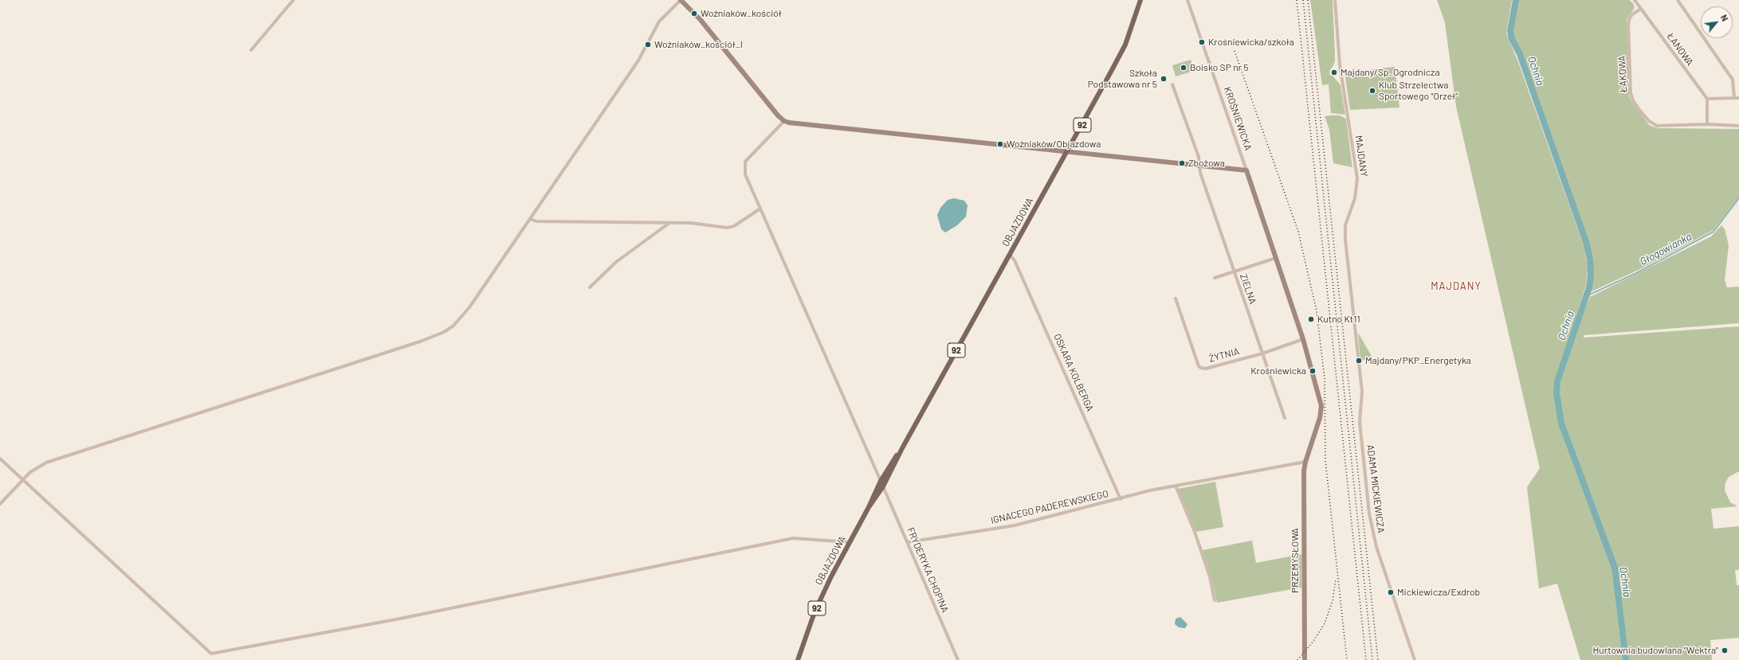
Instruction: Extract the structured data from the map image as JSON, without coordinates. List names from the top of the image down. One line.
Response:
{"streets":{"main road":["92","OBJAZDOWA"],"street":["ŁANOWA","ŁĄKOWA","KROŚNIEWICKA","MAJDANY","ZIELNA","ŻYTNIA","OSKARA KOLBERGA","ADAMA MICKIEWICZA","IGNACEGO PADEREWSKIEGO","PRZEMYSŁOWA","FRYDERYKA CHOPINA"]},"crossings":[["ŁANOWA","ŁĄKOWA"],["KROŚNIEWICKA","ŻYTNIA"],["KROŚNIEWICKA","IGNACEGO PADEREWSKIEGO"],["KROŚNIEWICKA","PRZEMYSŁOWA"],["MAJDANY","ADAMA MICKIEWICZA"],["OBJAZDOWA","OSKARA KOLBERGA"],["OBJAZDOWA","FRYDERYKA CHOPINA"],["ZIELNA","ŻYTNIA"],["OSKARA KOLBERGA","IGNACEGO PADEREWSKIEGO"],["IGNACEGO PADEREWSKIEGO","PRZEMYSŁOWA"],["IGNACEGO PADEREWSKIEGO","FRYDERYKA CHOPINA"]],"districts":["MAJDANY"],"water":["Ochnia","Głogowianka"],"places":["Woźniaków_kościół","Krośniewicka/szkoła","Woźniaków_kościół_I","Boisko SP nr 5","Majdany/Sp_Ogrodnicza","Szkoła Podstawowa nr 5","Klub Strzelectwa Sportowego \"Orzeł\"","Woźniaków/Objazdowa","Zbożowa","Kutno Kt11","Majdany/PKP_Energetyka","Krośniewicka","Mickiewicza/Exdrob","Hurtownia budowlana \"Wektra\""],"north":"top right"}
